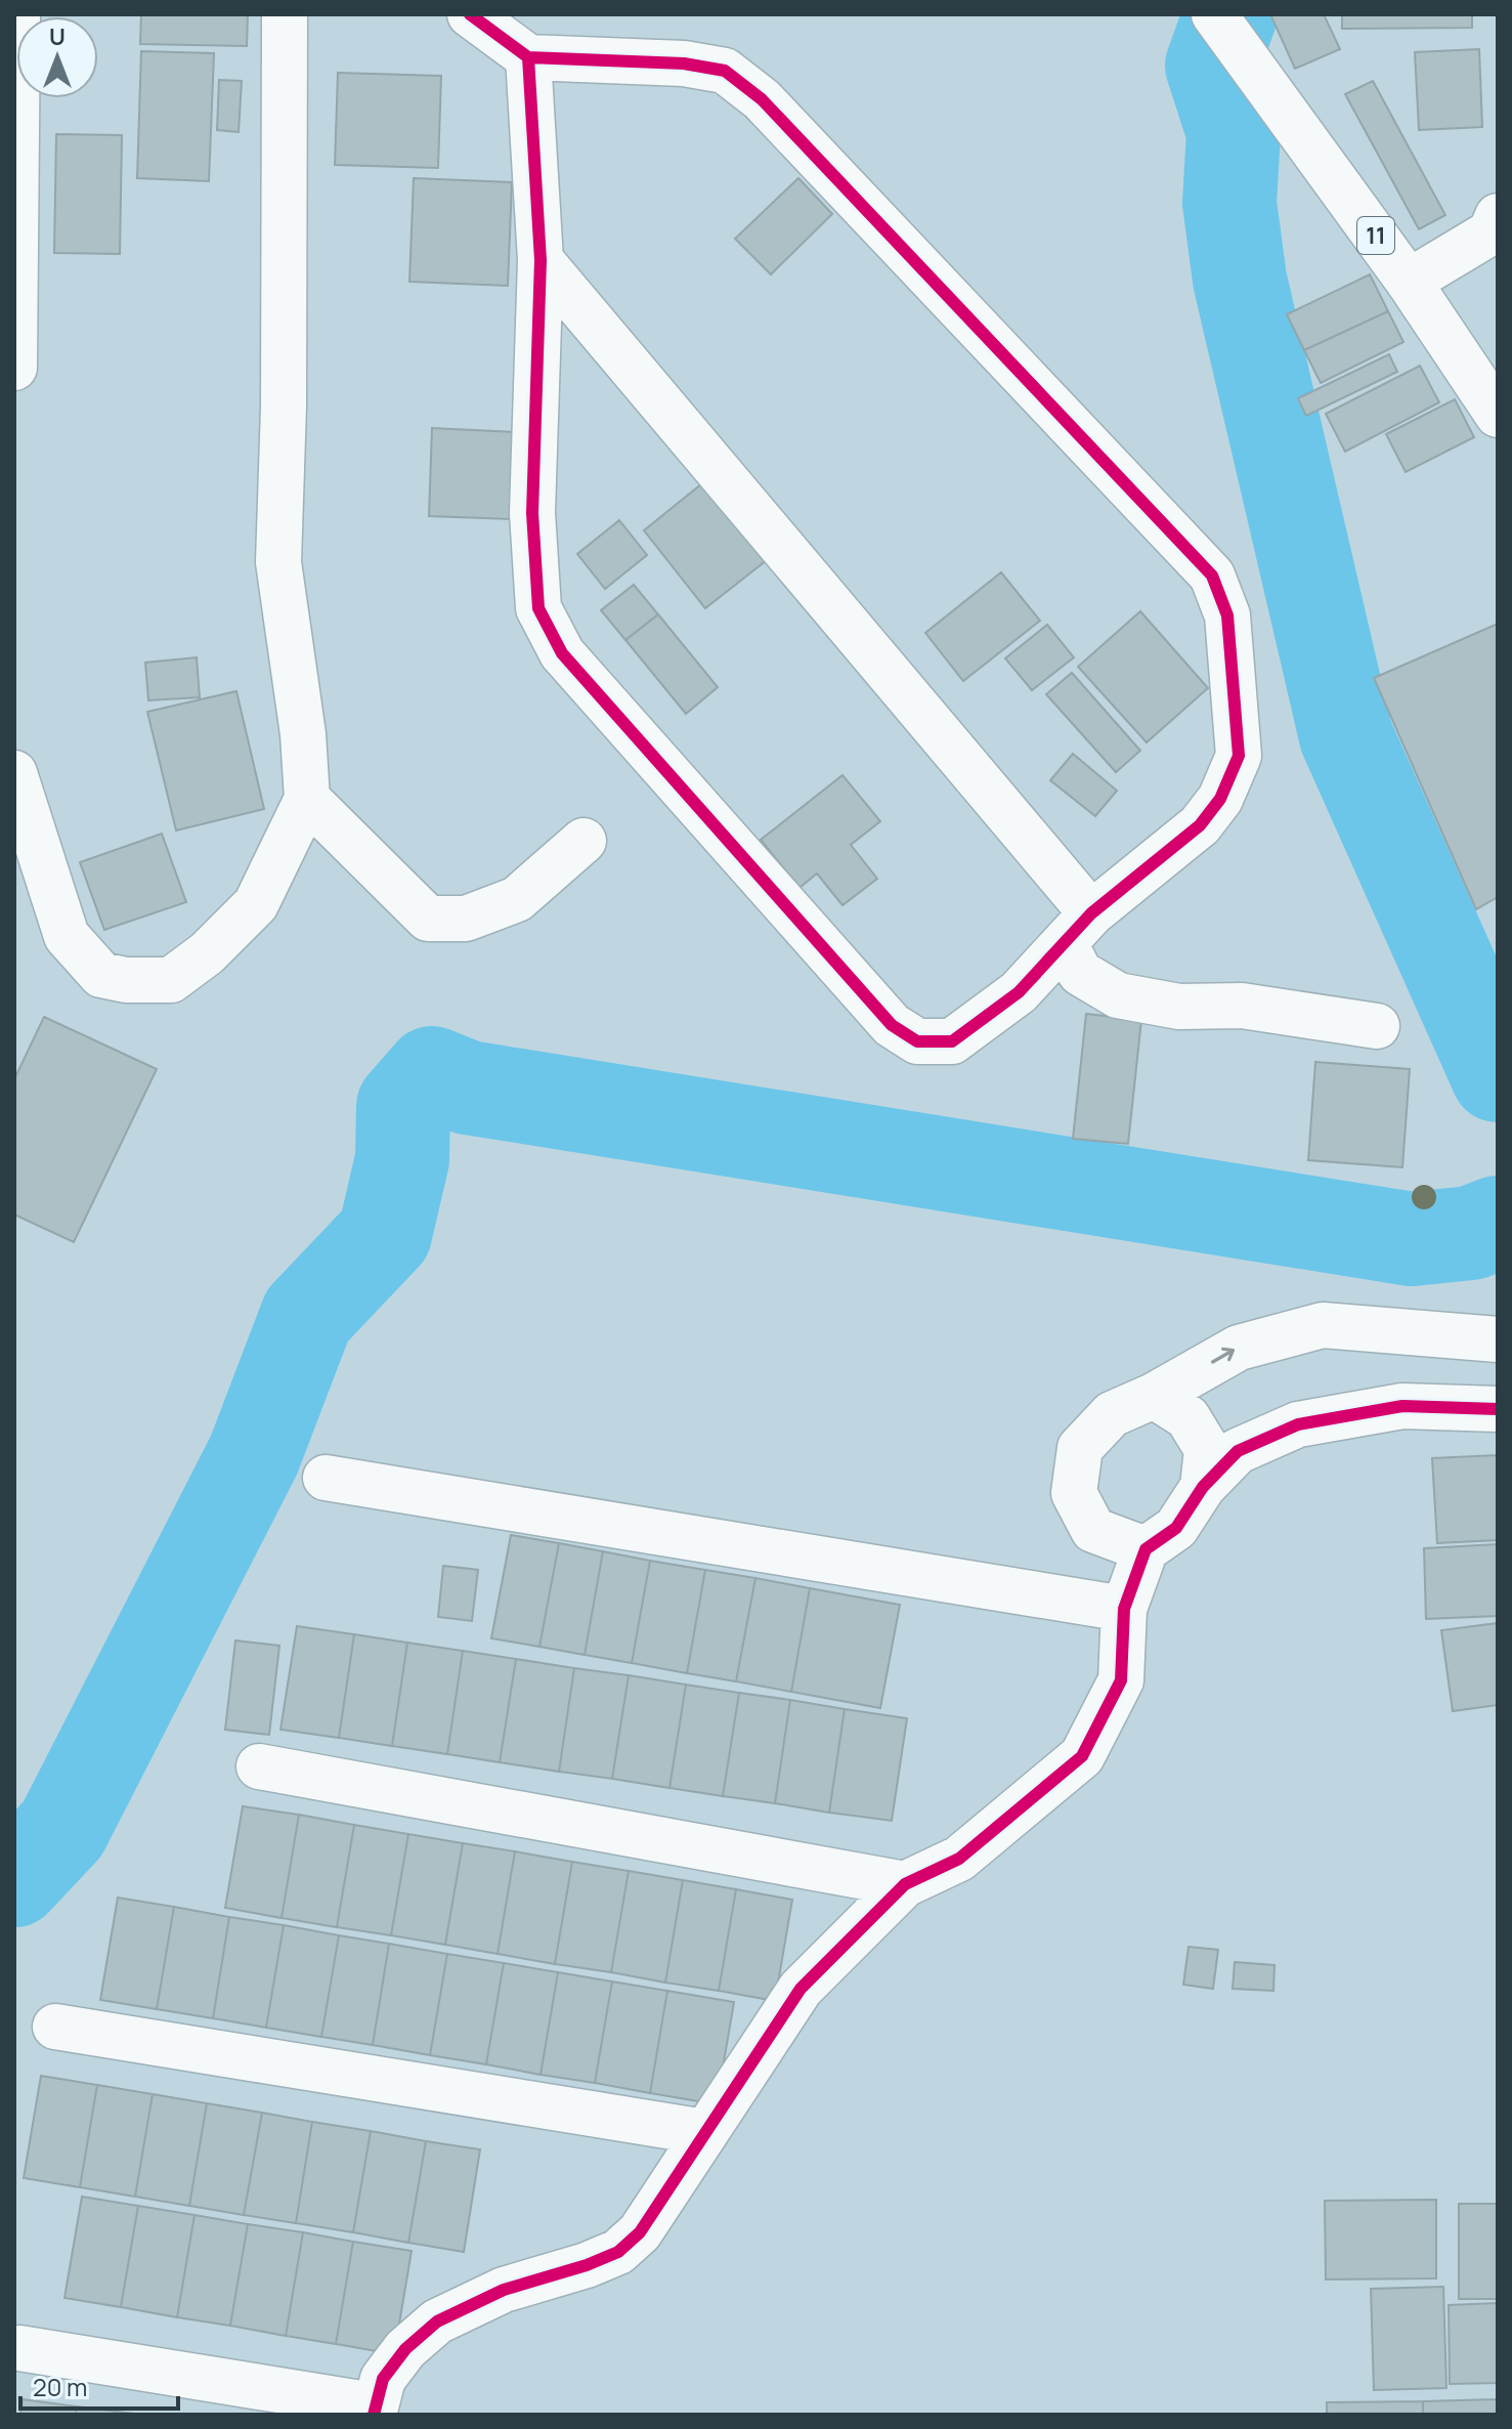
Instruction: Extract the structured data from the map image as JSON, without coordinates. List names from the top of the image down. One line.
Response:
{"streets":{"main road":["11"]},"scale_bar":"20 m","north":"top"}
